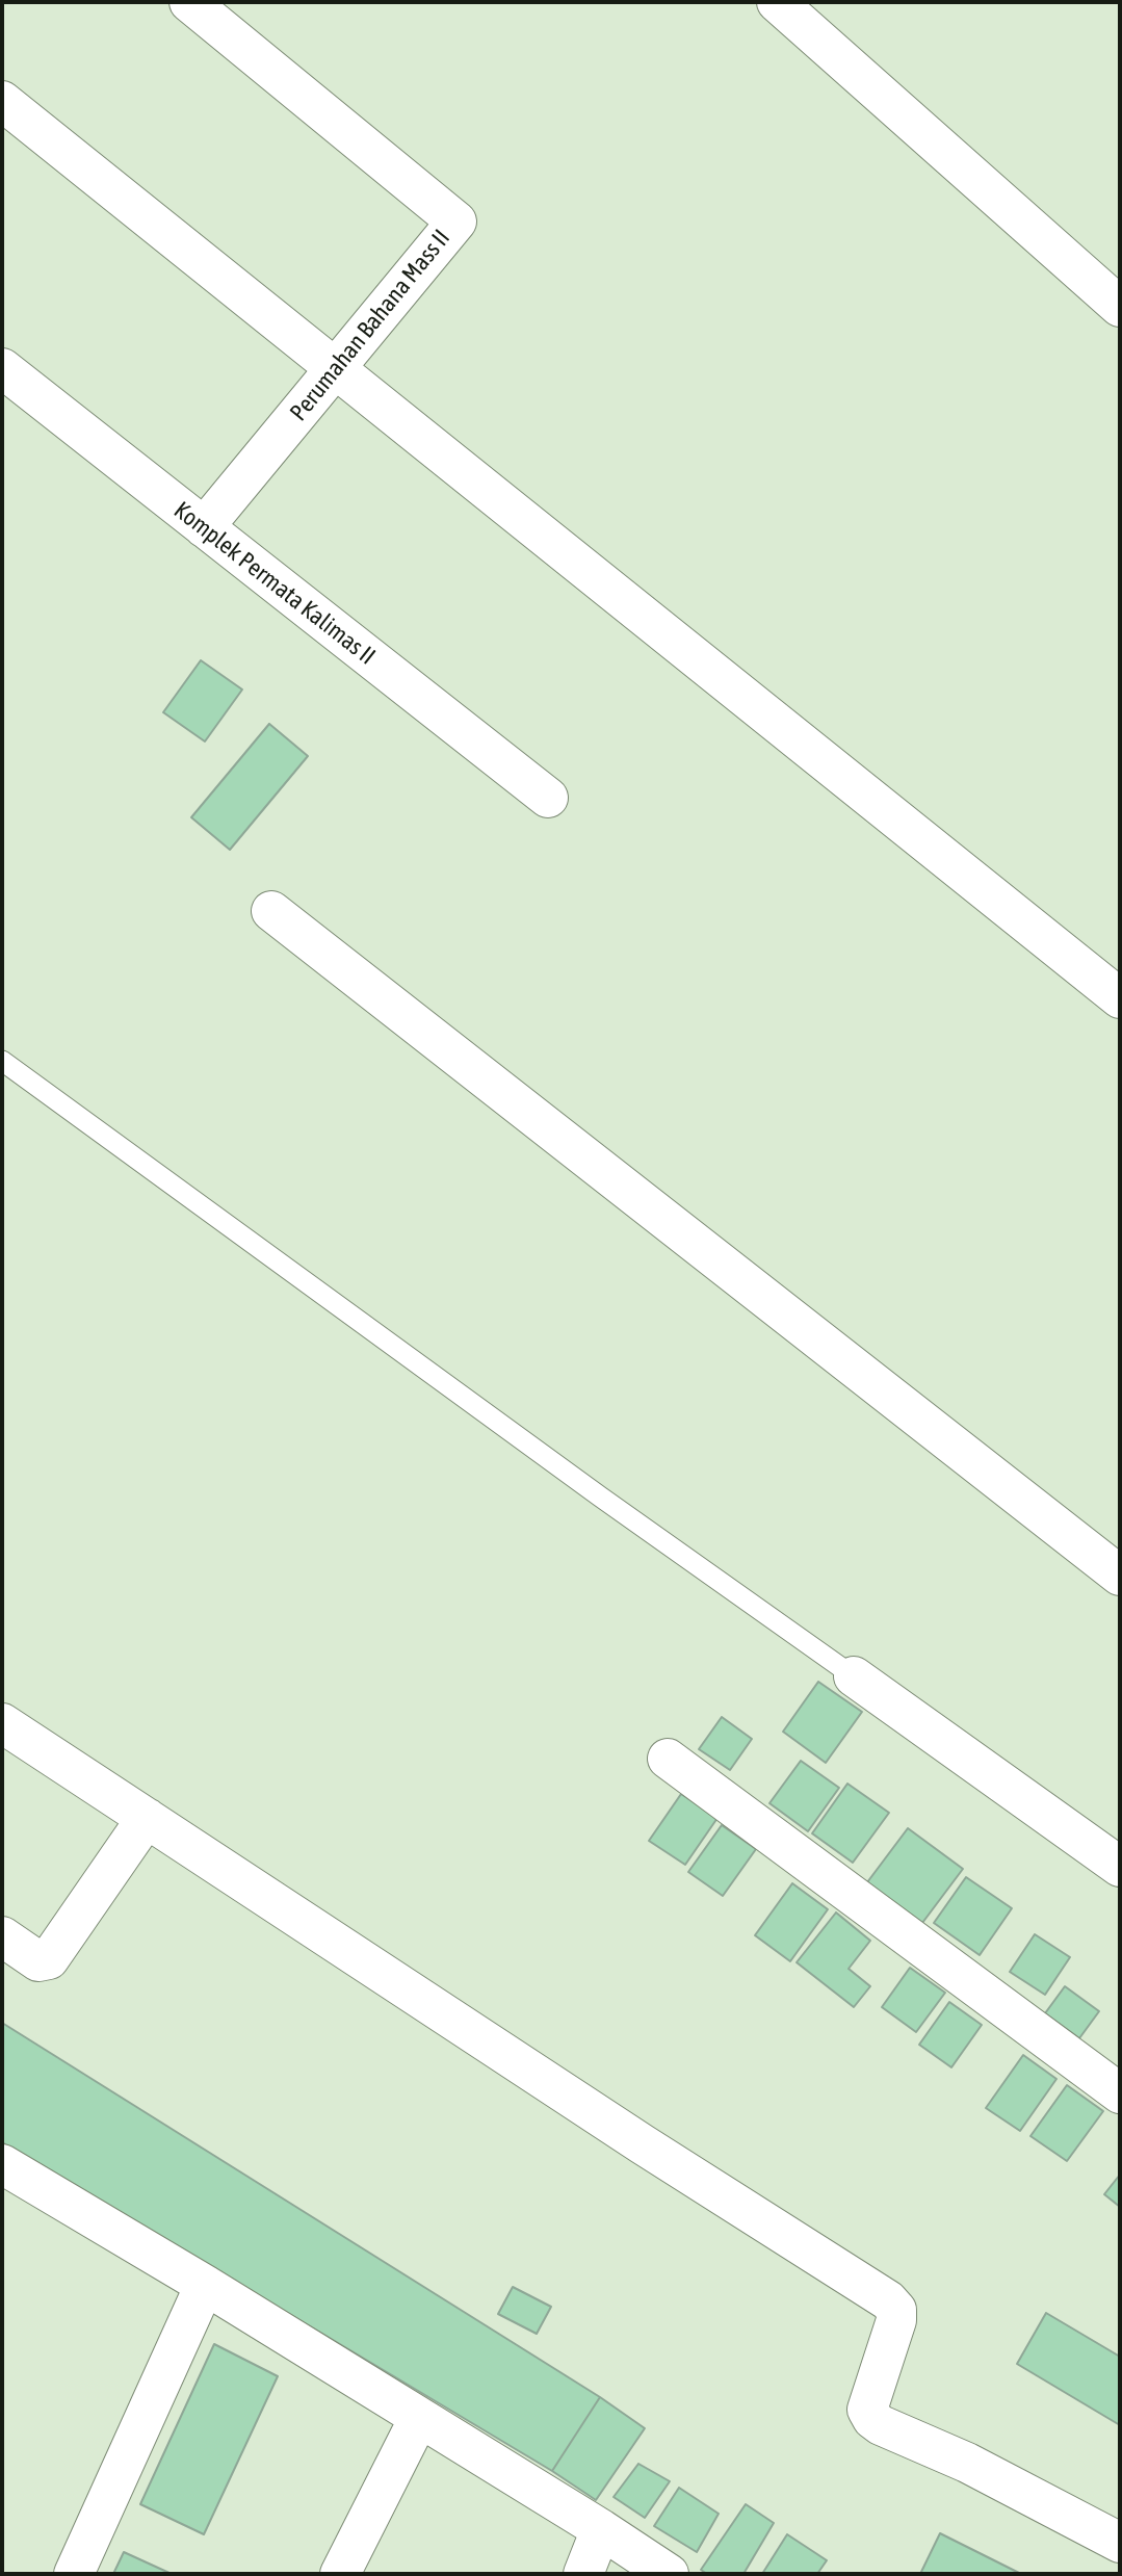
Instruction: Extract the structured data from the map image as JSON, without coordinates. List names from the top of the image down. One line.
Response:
{"streets":{"street":["Perumahan Bahana Mass II","Komplek Permata Kalimas II"]},"crossings":[["Perumahan Bahana Mass II","Komplek Permata Kalimas II"]]}
